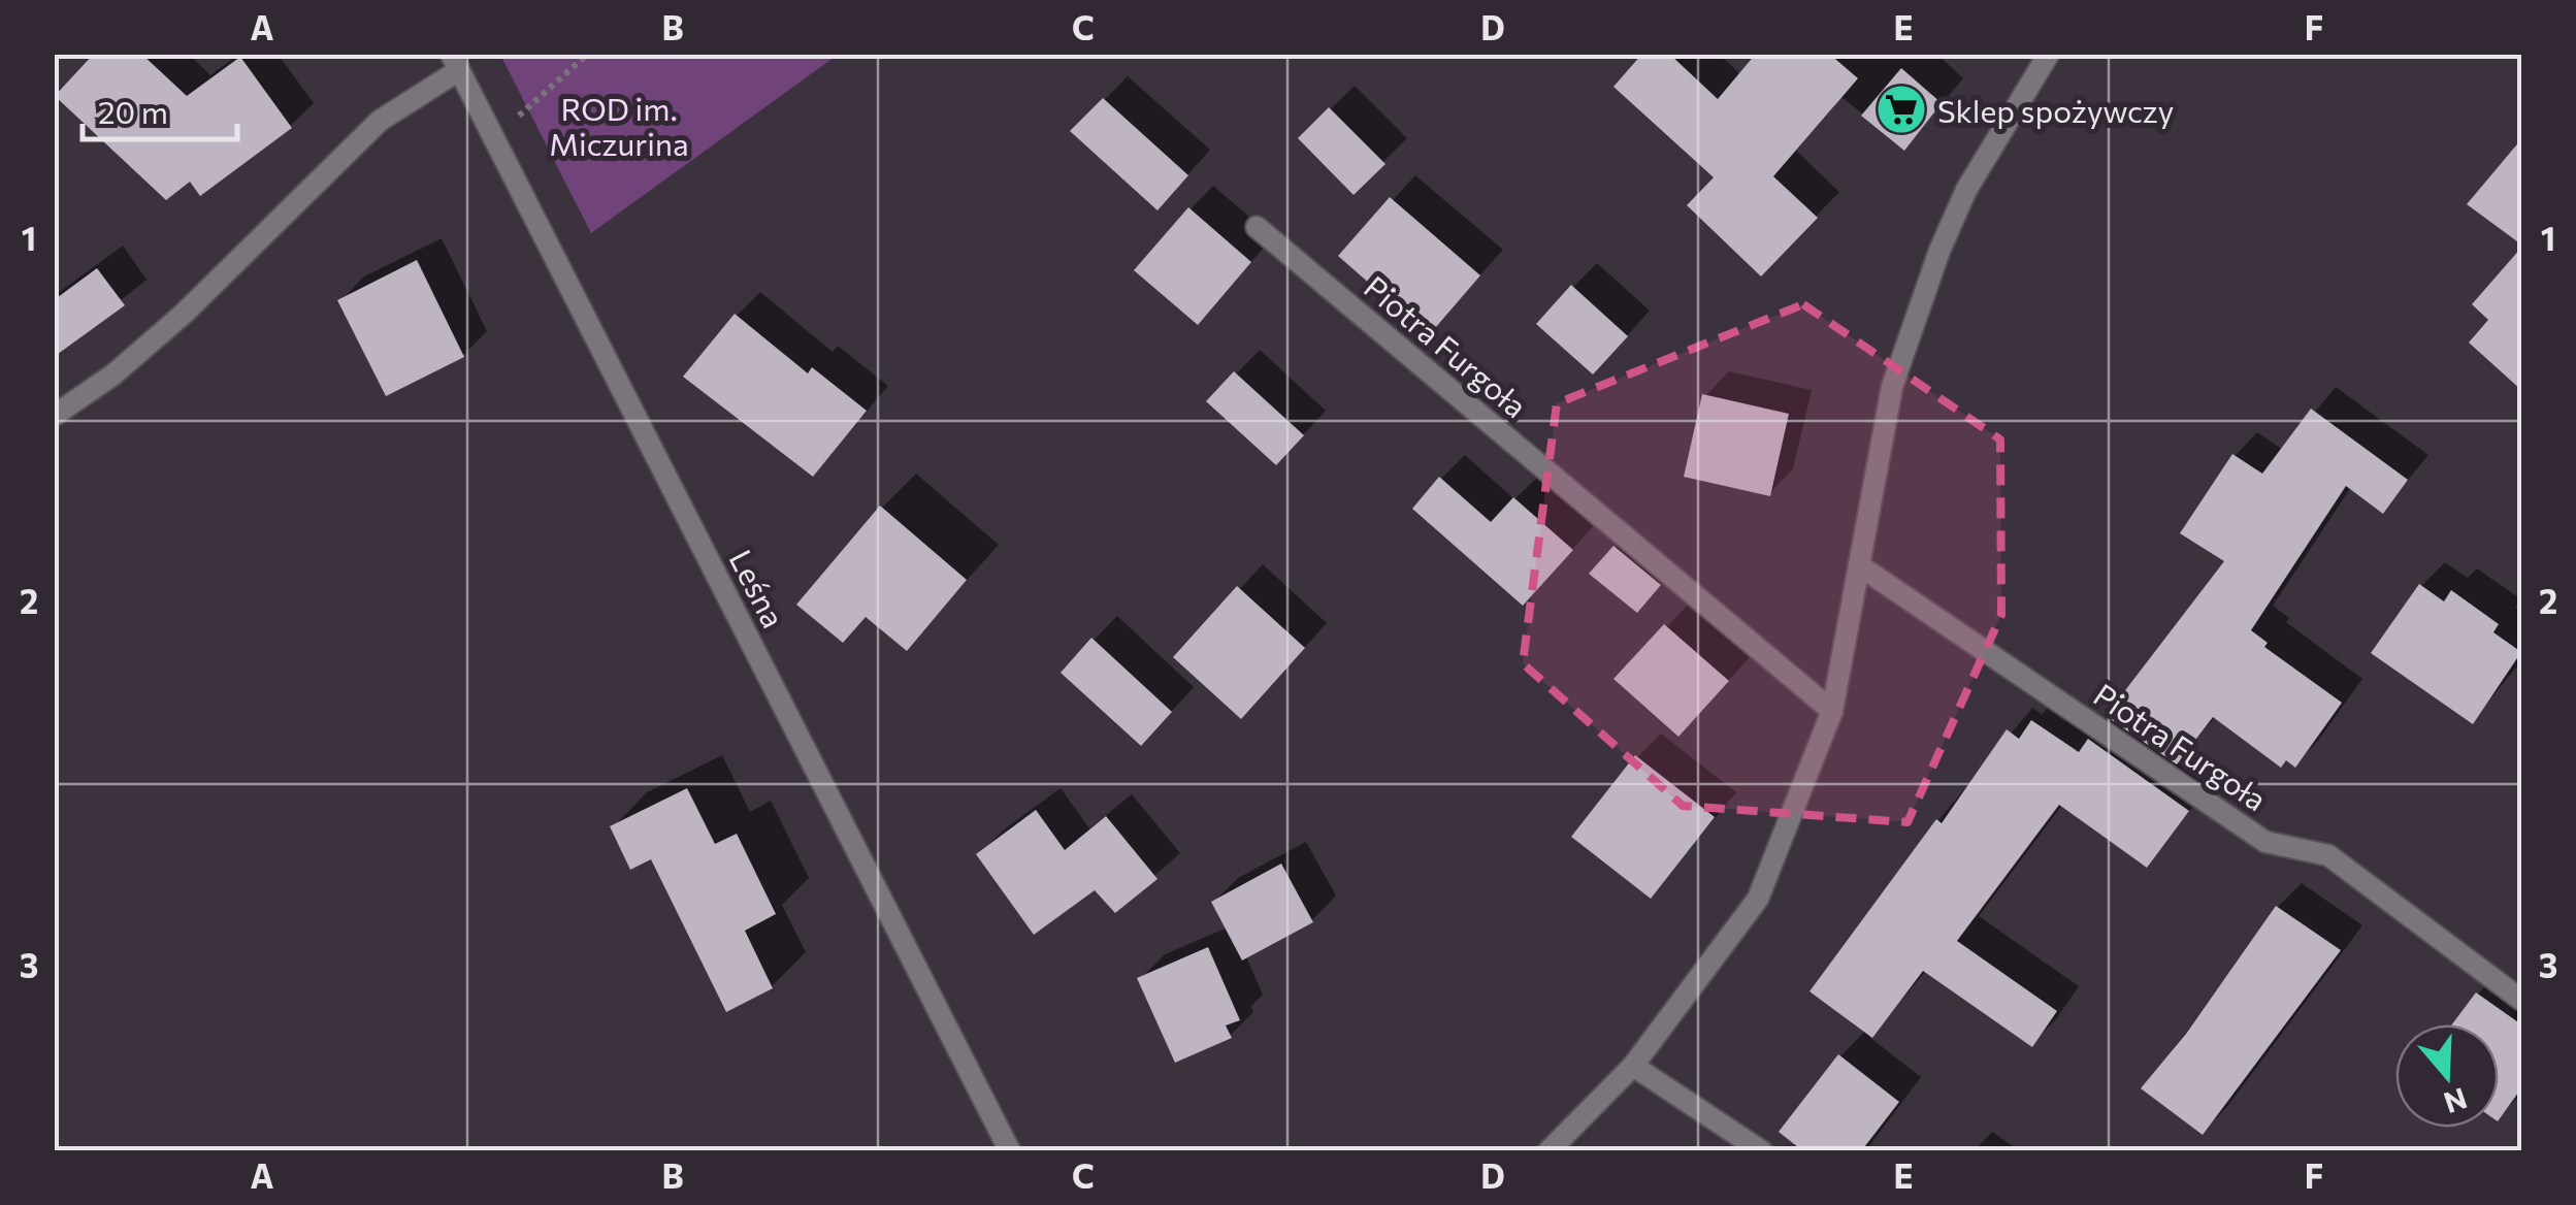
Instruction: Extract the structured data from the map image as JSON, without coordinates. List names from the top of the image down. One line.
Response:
{"streets":{"street":["Piotra Furgoła","Leśna"]},"parks":["ROD im. Miczurina"],"places":{"supermarket":["Sklep spożywczy"]},"scale_bar":"20 m","north":"bottom","grid":{"columns":["A","B","C","D","E","F"],"rows":["1","2","3"]}}
